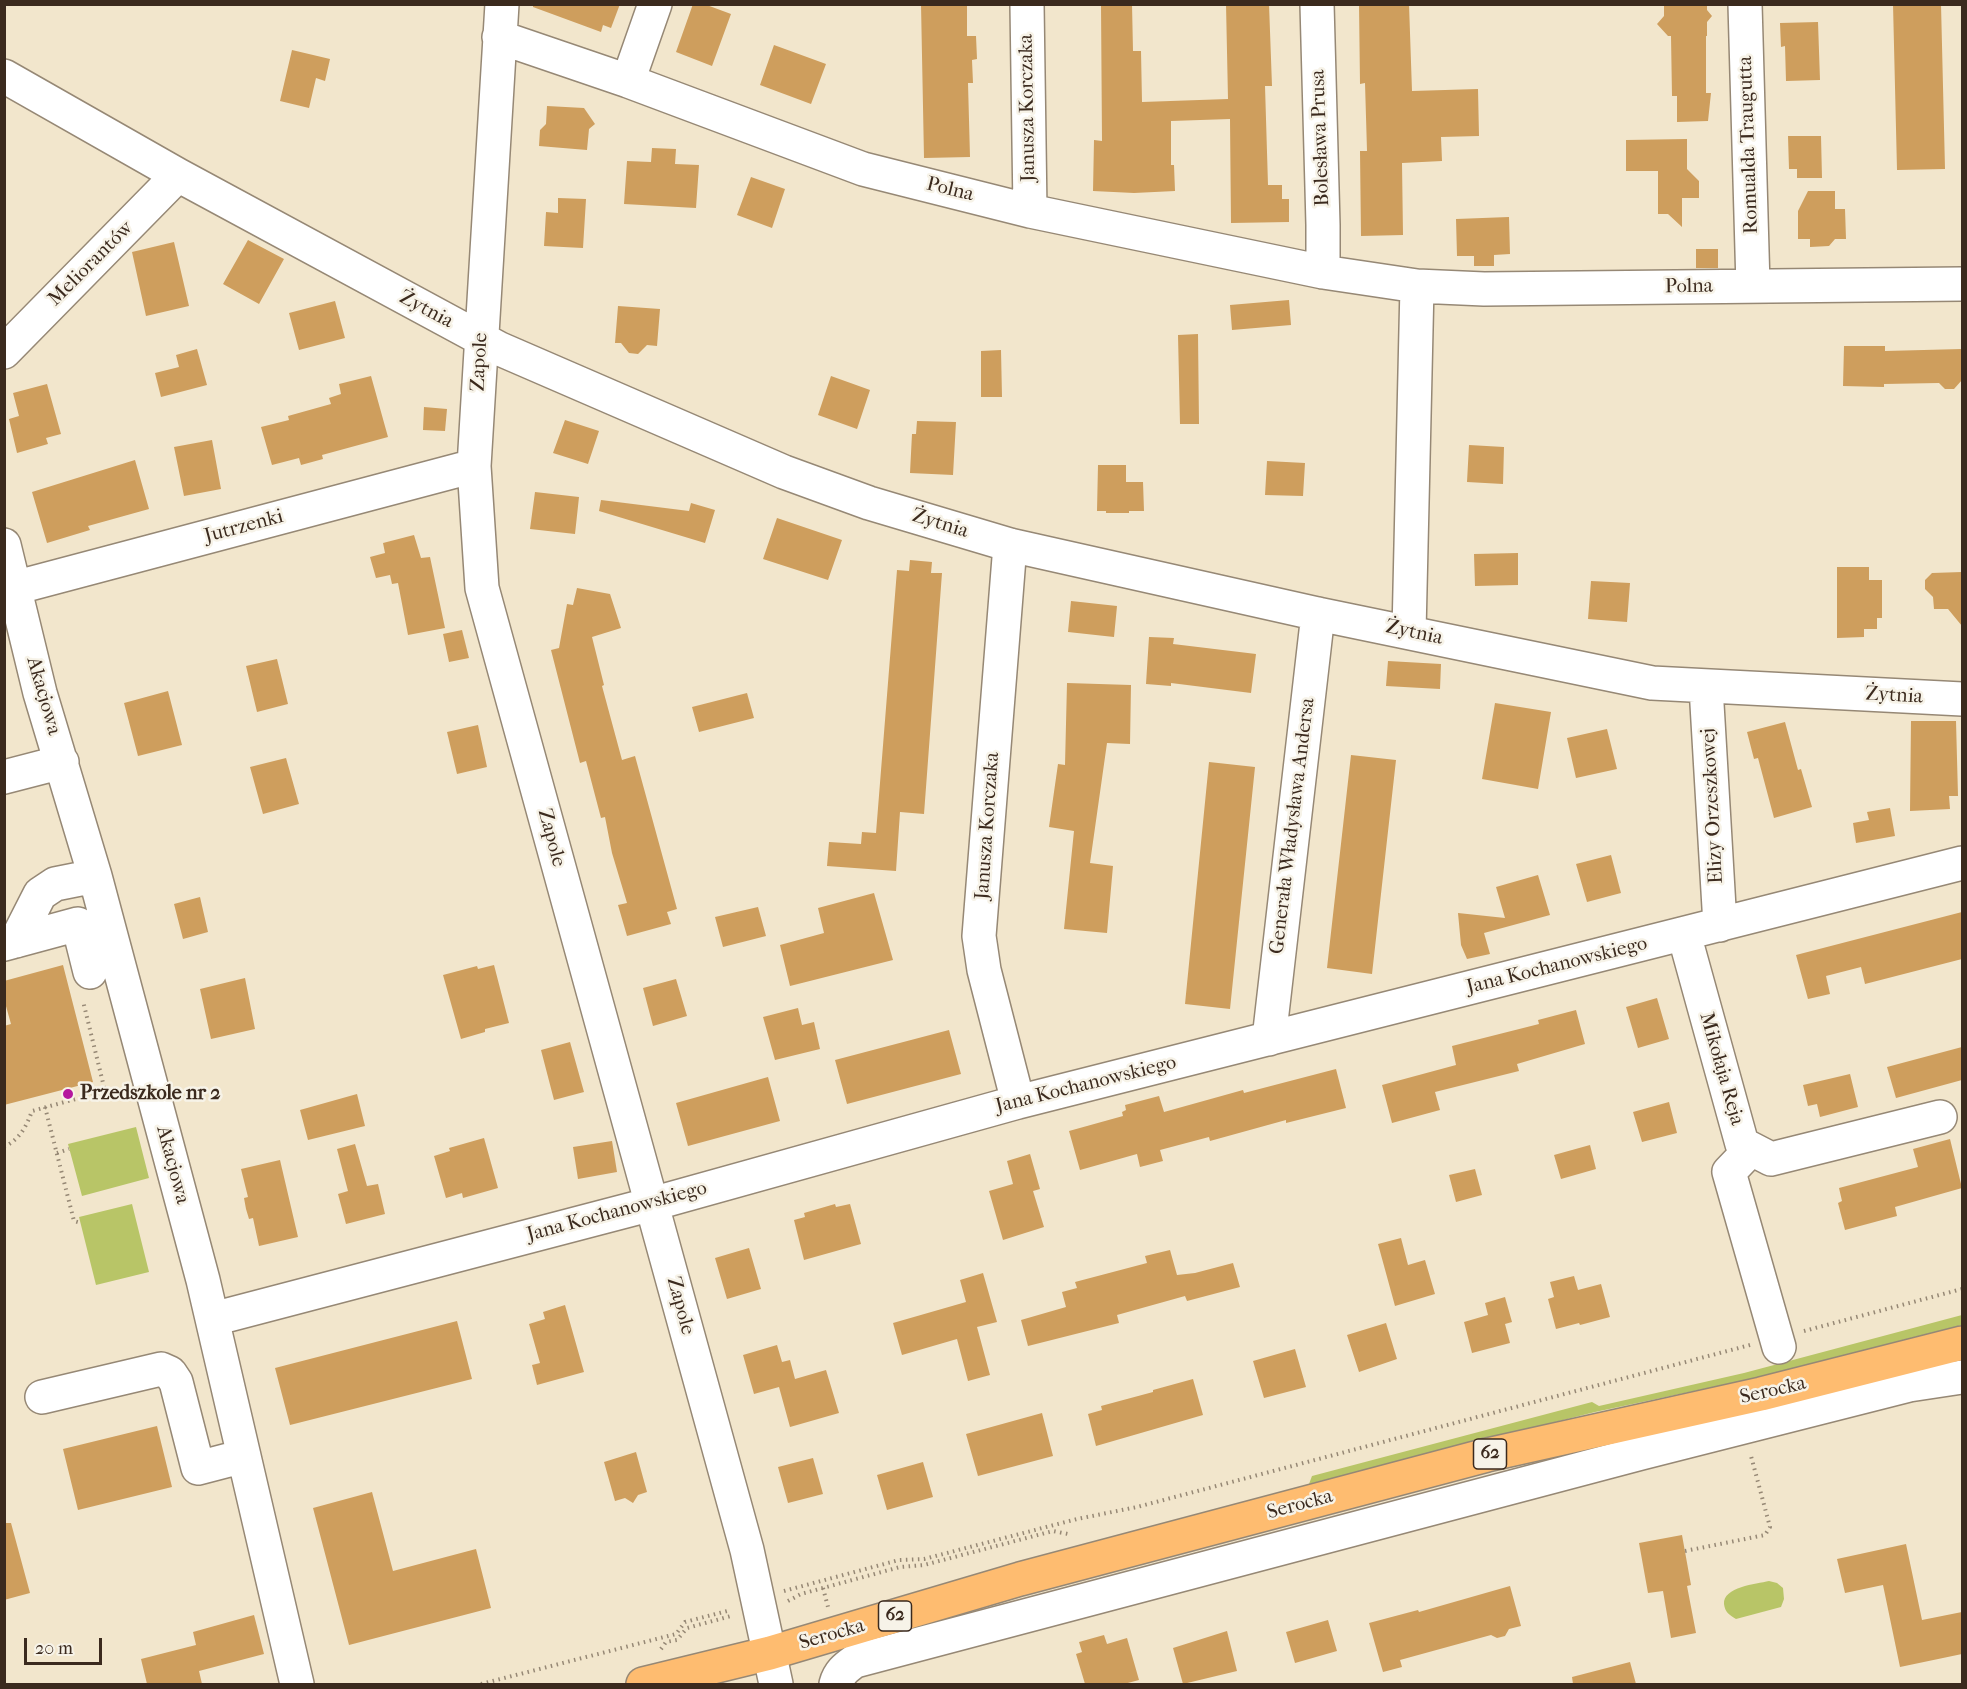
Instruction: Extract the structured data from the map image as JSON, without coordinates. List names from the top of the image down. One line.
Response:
{"streets":{"main road":["Serocka","62"],"street":["Janusza Korczaka","Bolesława Prusa","Romualda Traugutta","Polna","Meliorantów","Żytnia","Zapole","Jutrzenki","Akacjowa","Elizy Orzeszkowej","Generała Władysława Andersa","Jana Kochanowskiego","Mikołaja Reja"]},"crossings":[["Janusza Korczaka","Polna"],["Janusza Korczaka","Żytnia"],["Janusza Korczaka","Jana Kochanowskiego"],["Bolesława Prusa","Polna"],["Romualda Traugutta","Polna"],["Polna","Zapole"],["Meliorantów","Żytnia"],["Żytnia","Zapole"],["Żytnia","Elizy Orzeszkowej"],["Żytnia","Generała Władysława Andersa"],["Zapole","Jutrzenki"],["Zapole","Jana Kochanowskiego"],["Zapole","Serocka"],["Jutrzenki","Akacjowa"],["Akacjowa","Jana Kochanowskiego"],["Elizy Orzeszkowej","Jana Kochanowskiego"],["Generała Władysława Andersa","Jana Kochanowskiego"],["Jana Kochanowskiego","Mikołaja Reja"]],"places":["Przedszkole nr 2"],"scale_bar":"20 m"}
